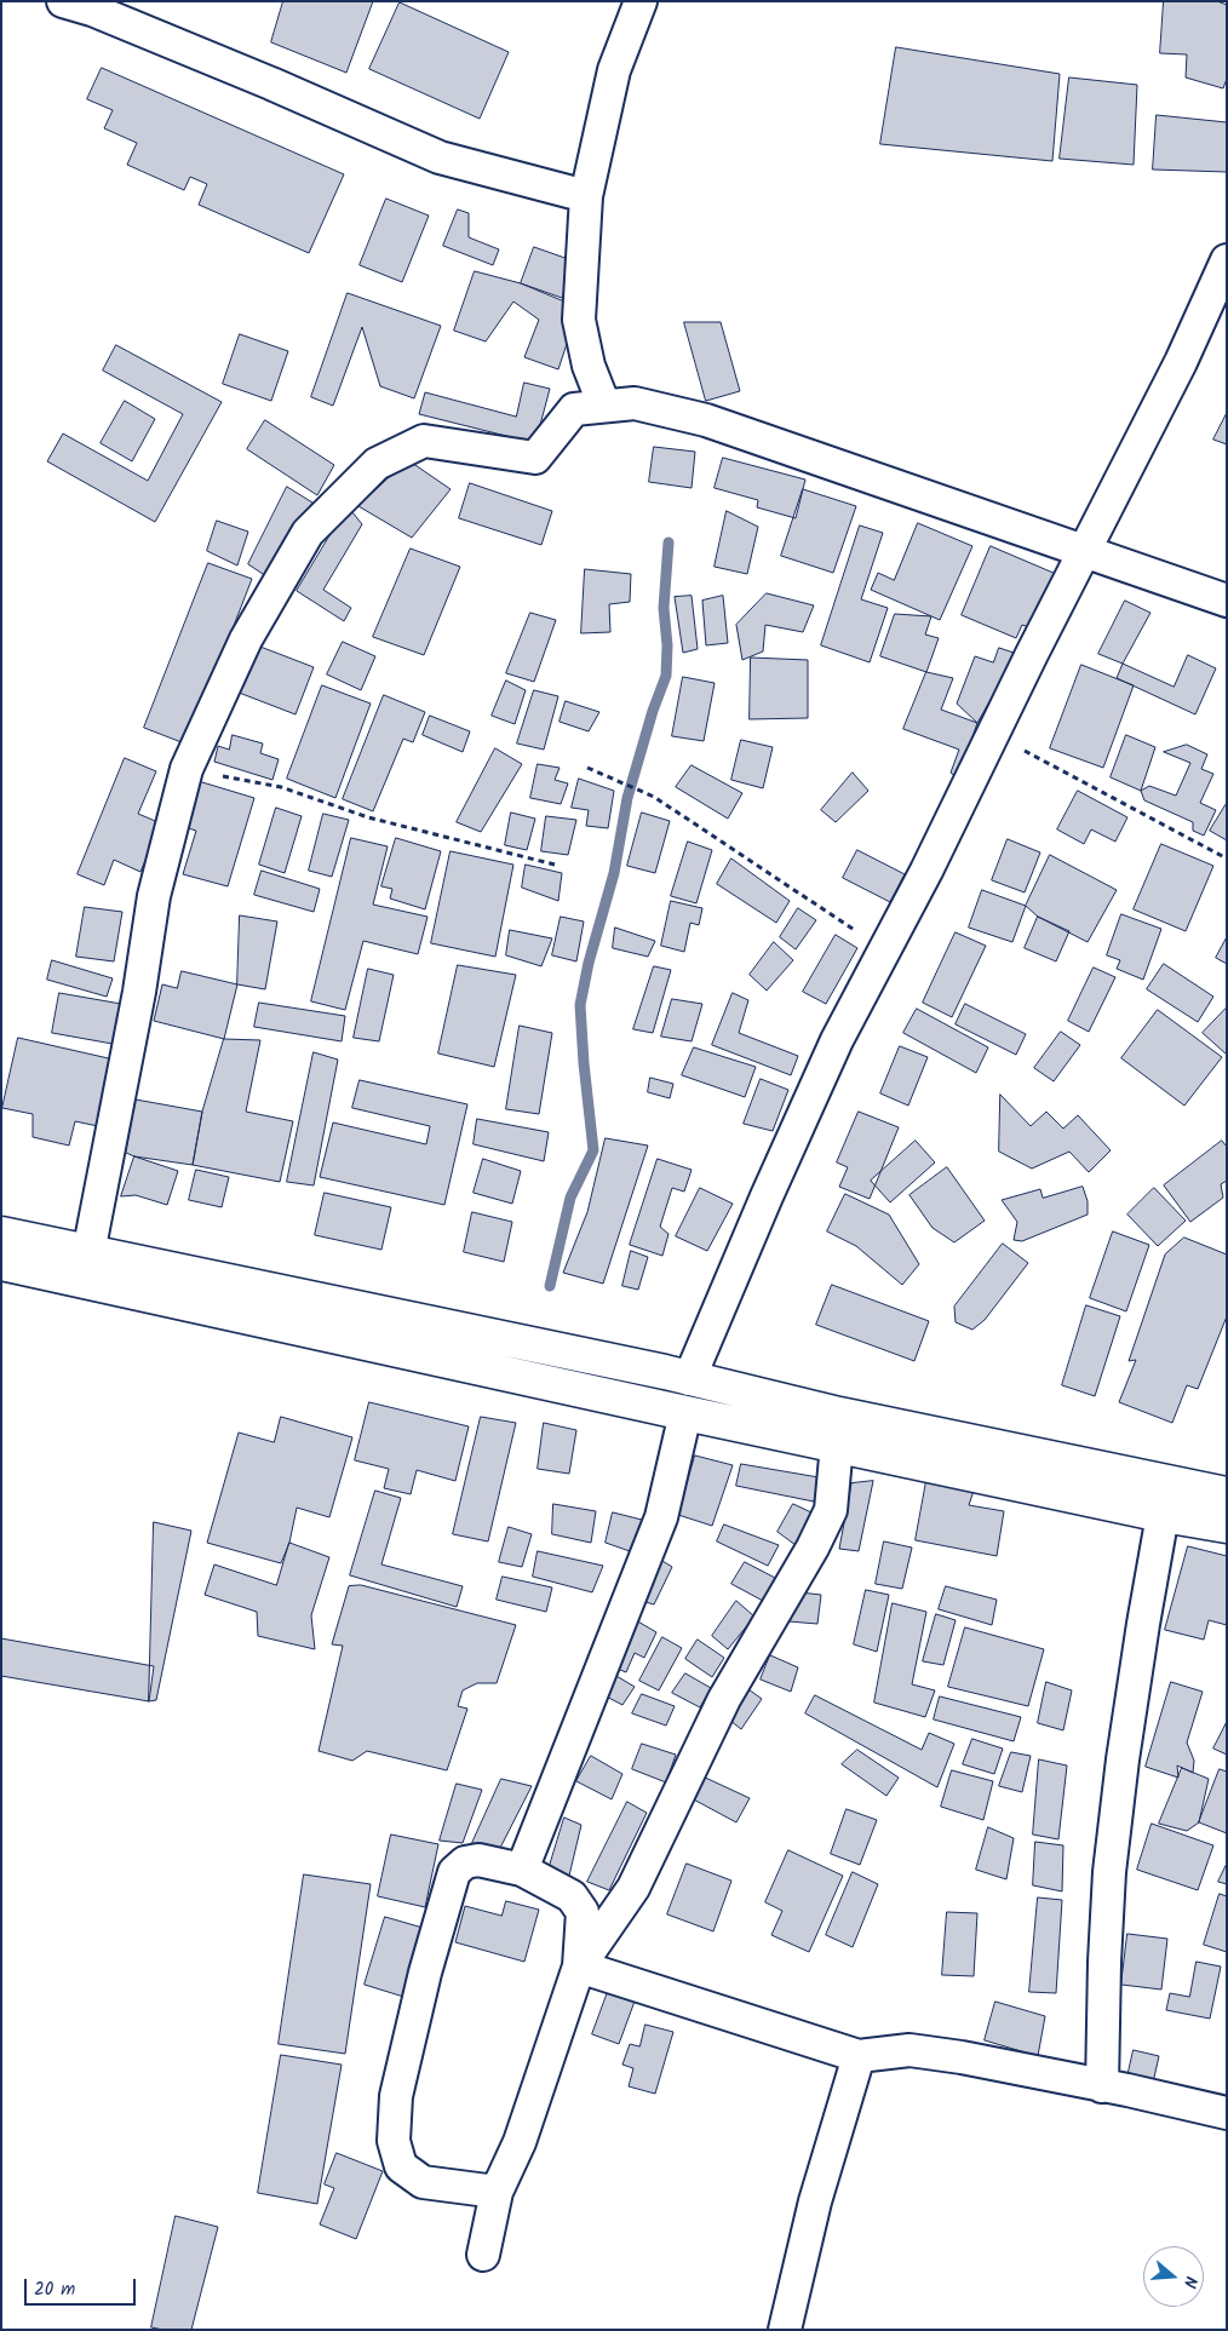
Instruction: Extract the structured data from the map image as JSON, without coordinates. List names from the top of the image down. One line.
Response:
{"scale_bar":"20 m","north":"right"}
